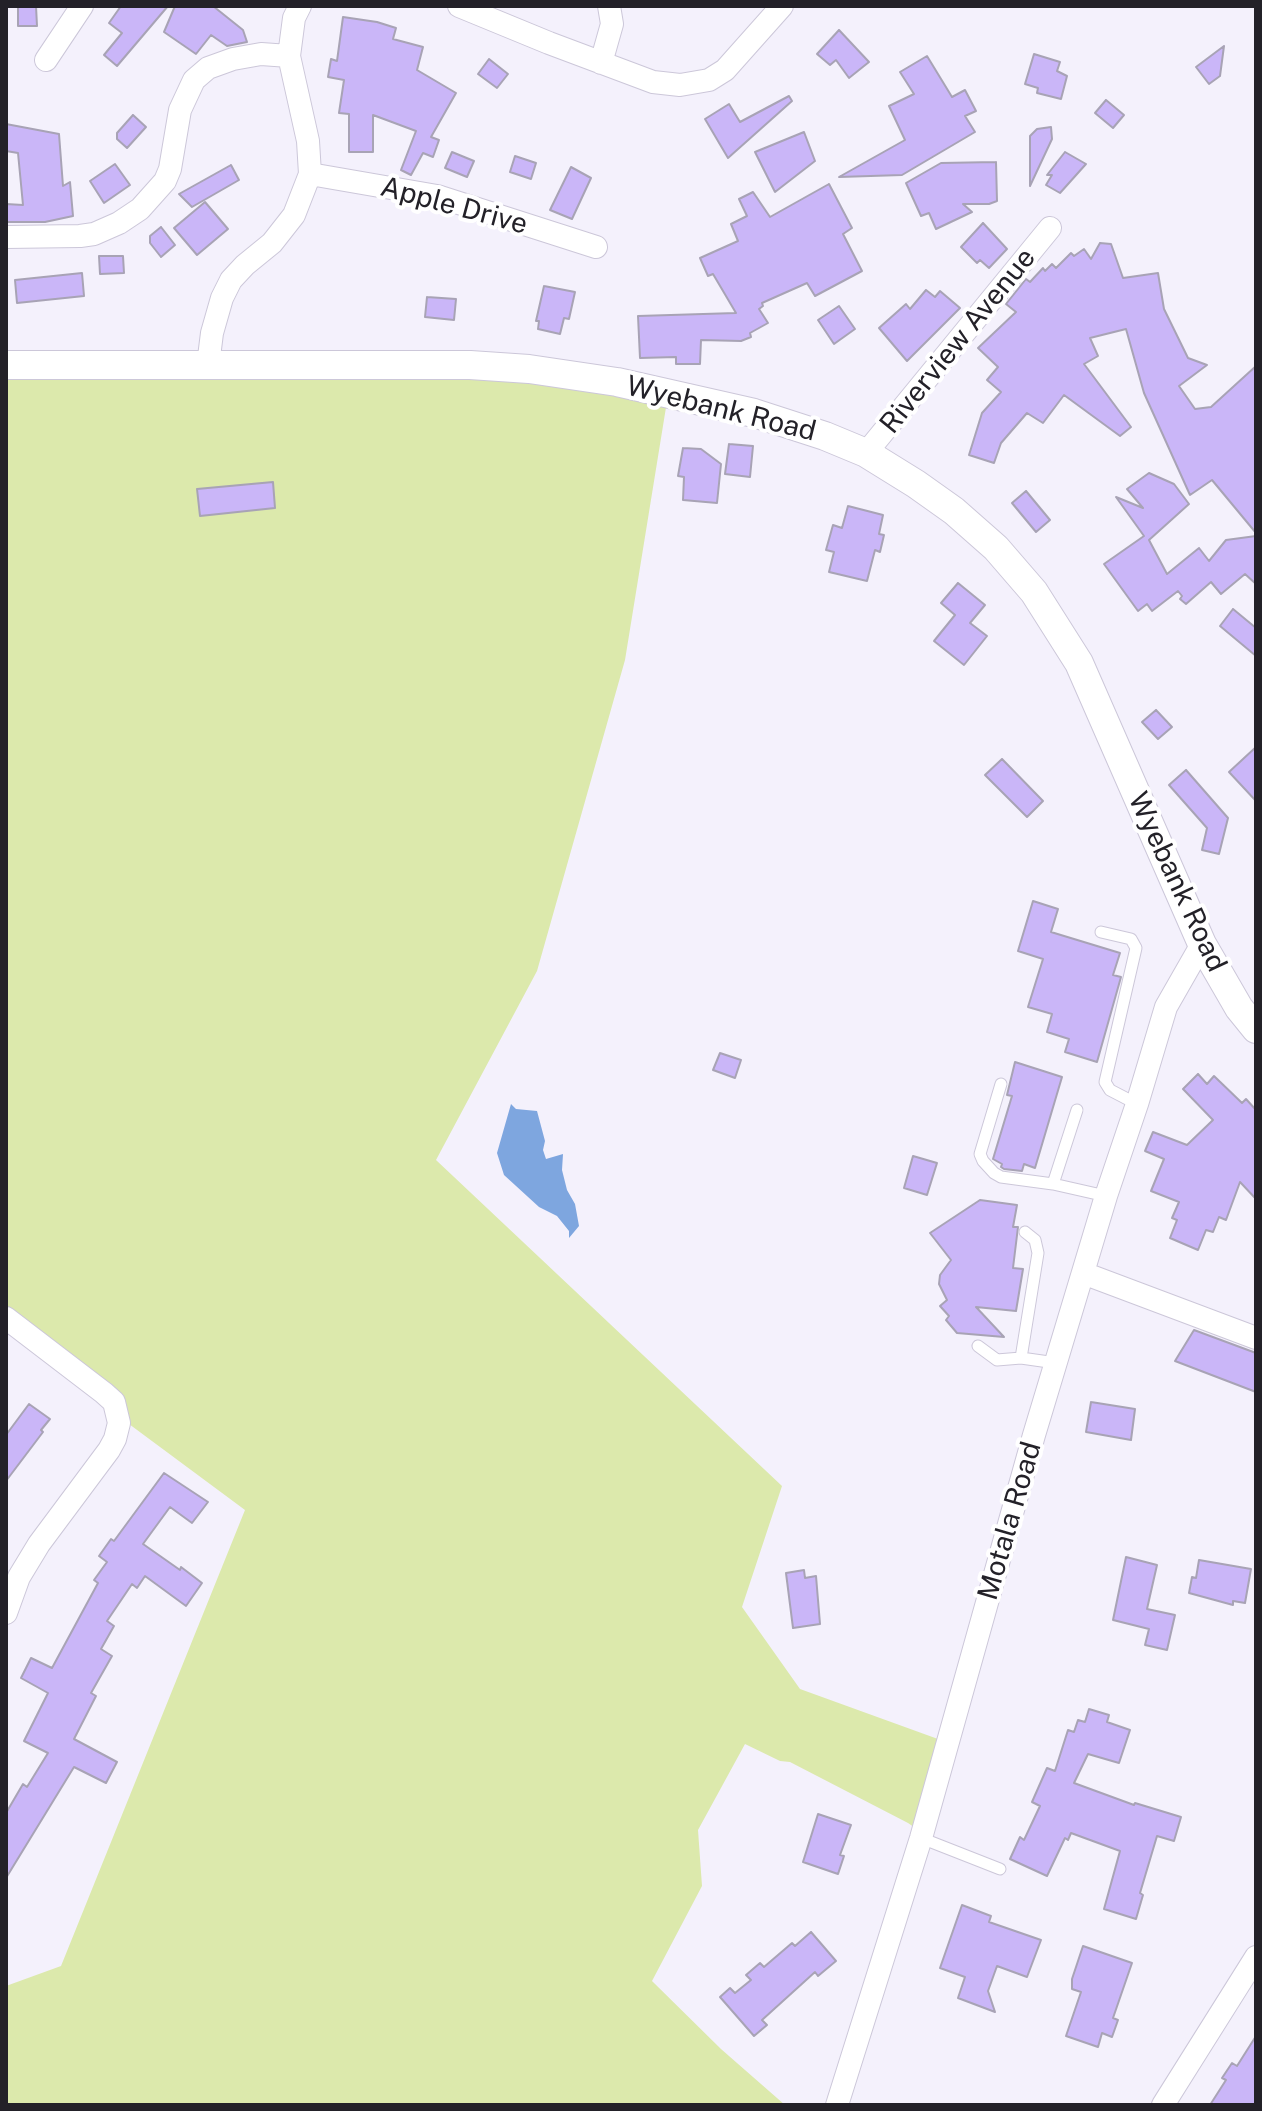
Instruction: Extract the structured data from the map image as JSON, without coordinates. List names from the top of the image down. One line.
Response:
{"streets":{"street":["Apple Drive","Riverview Avenue","Wyebank Road","Motala Road"]},"crossings":[["Riverview Avenue","Wyebank Road"],["Wyebank Road","Motala Road"]]}
